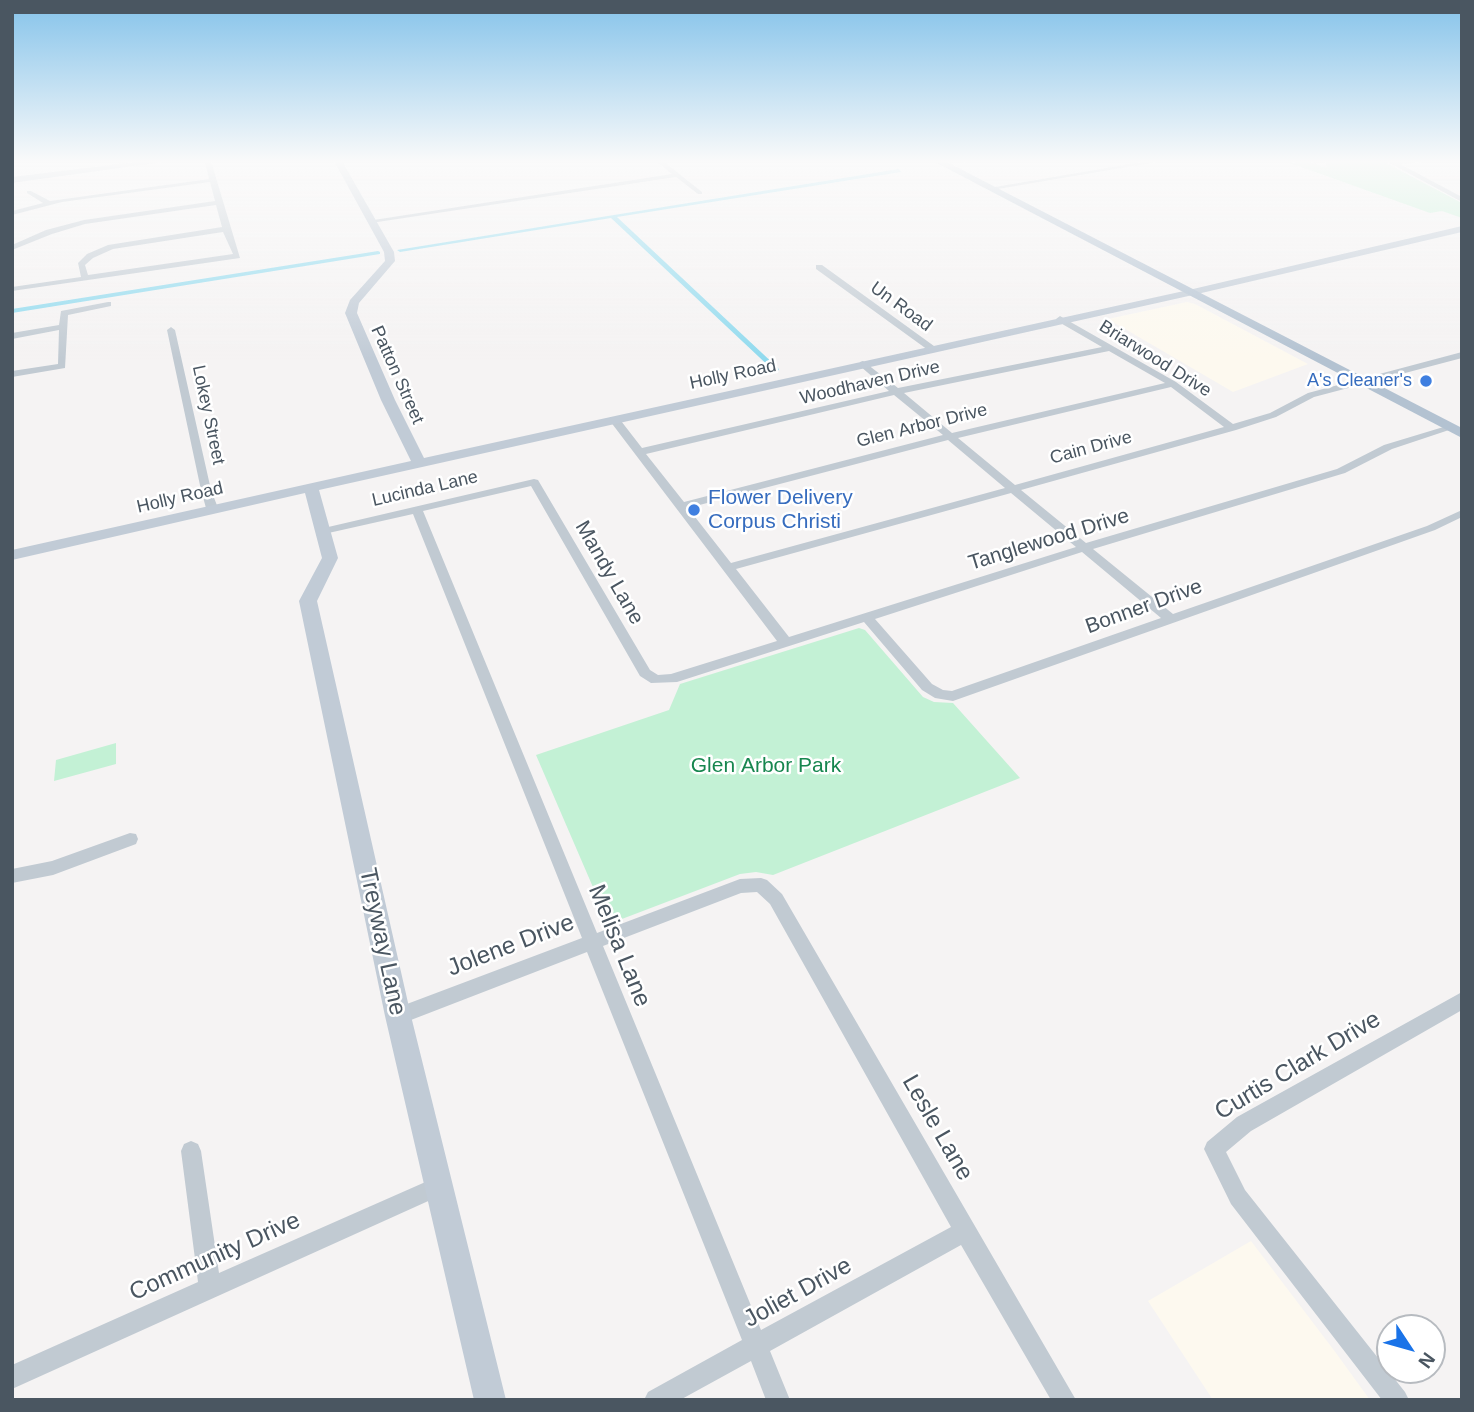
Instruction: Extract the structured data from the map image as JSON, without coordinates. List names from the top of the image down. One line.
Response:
{"streets":{"main road":["Patton Street","Holly Road","Treyway Lane"],"street":["Un Road","Briarwood Drive","Woodhaven Drive","Lokey Street","Glen Arbor Drive","Cain Drive","Lucinda Lane","Tanglewood Drive","Mandy Lane","Bonner Drive","Jolene Drive","Melisa Lane","Curtis Clark Drive","Lesle Lane","Community Drive","Joliet Drive"]},"crossings":[["Un Road","Holly Road"],["Briarwood Drive","Holly Road"],["Briarwood Drive","Woodhaven Drive"],["Briarwood Drive","Glen Arbor Drive"],["Briarwood Drive","Cain Drive"],["Patton Street","Holly Road"],["Holly Road","Lokey Street"],["Holly Road","Treyway Lane"],["Lucinda Lane","Mandy Lane"],["Lucinda Lane","Treyway Lane"],["Lucinda Lane","Melisa Lane"],["Tanglewood Drive","Mandy Lane"],["Tanglewood Drive","Bonner Drive"],["Treyway Lane","Jolene Drive"],["Treyway Lane","Community Drive"],["Jolene Drive","Melisa Lane"],["Jolene Drive","Lesle Lane"],["Melisa Lane","Joliet Drive"],["Lesle Lane","Joliet Drive"]],"parks":["Glen Arbor Park"],"places":["A's Cleaner's","Flower Delivery Corpus Christi"],"north":"bottom right"}
